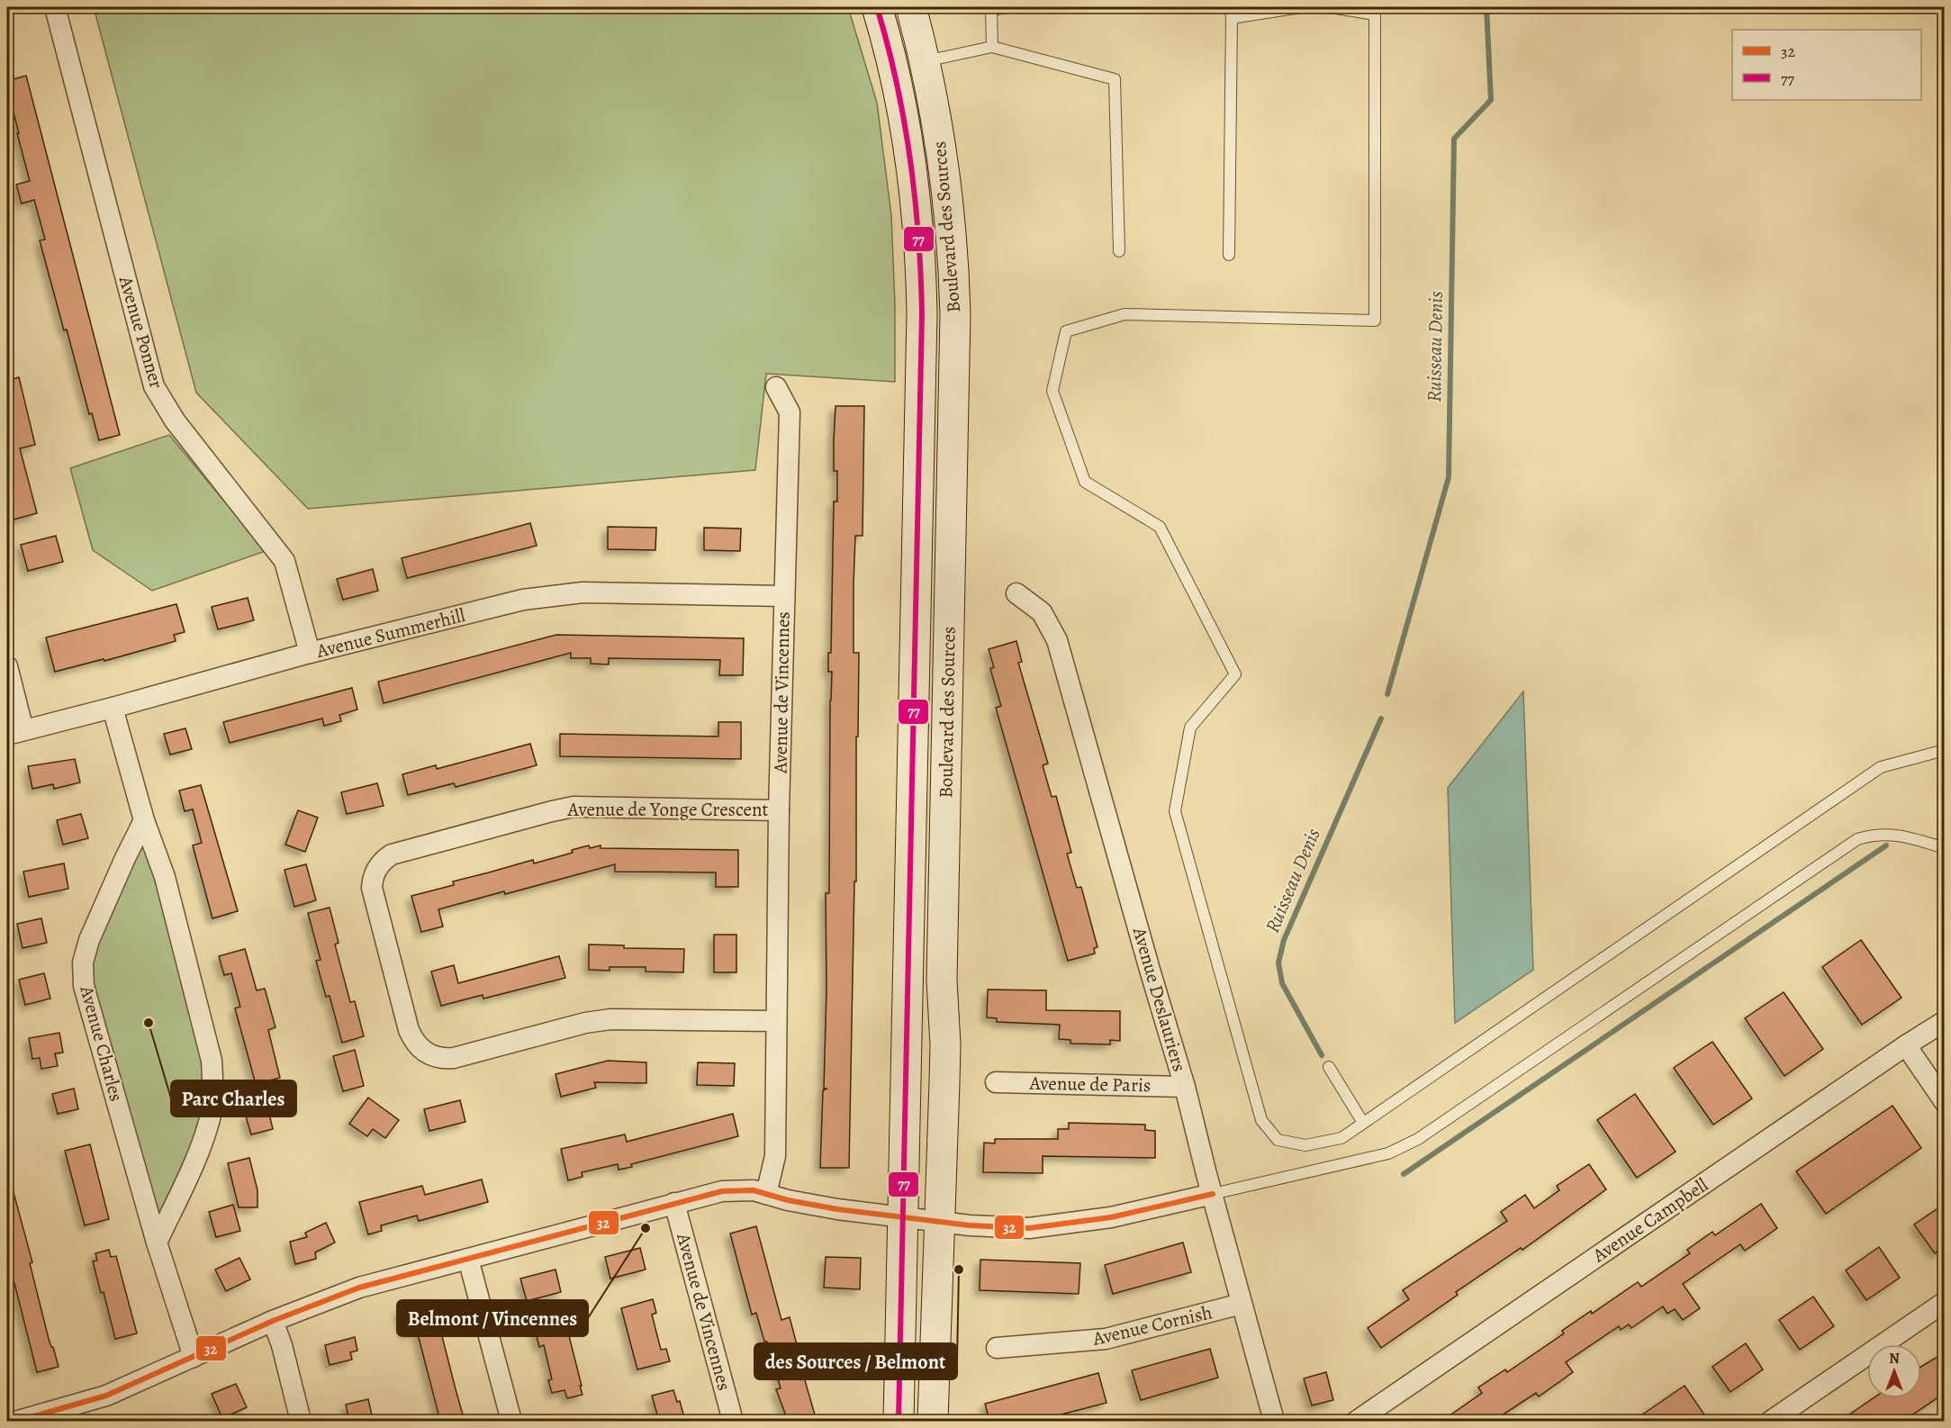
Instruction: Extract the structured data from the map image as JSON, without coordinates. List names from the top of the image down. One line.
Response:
{"streets":{"main road":["Boulevard des Sources"],"street":["Avenue Ponner","Avenue Summerhill","Avenue de Vincennes","Avenue de Yonge Crescent","Avenue Deslauriers","Avenue Charles","Avenue de Paris","Avenue Campbell","Avenue Cornish"]},"crossings":[["Avenue Ponner","Avenue Summerhill"],["Avenue Summerhill","Avenue de Vincennes"],["Avenue de Vincennes","Avenue de Yonge Crescent"],["Avenue Deslauriers","Avenue de Paris"],["Avenue Deslauriers","Avenue Cornish"]],"water":["Ruisseau Denis"],"places":["Parc Charles","Belmont / Vincennes","des Sources / Belmont"],"lines":["transit line 77","transit line 32"],"legend":["32","77"],"north":"top"}
